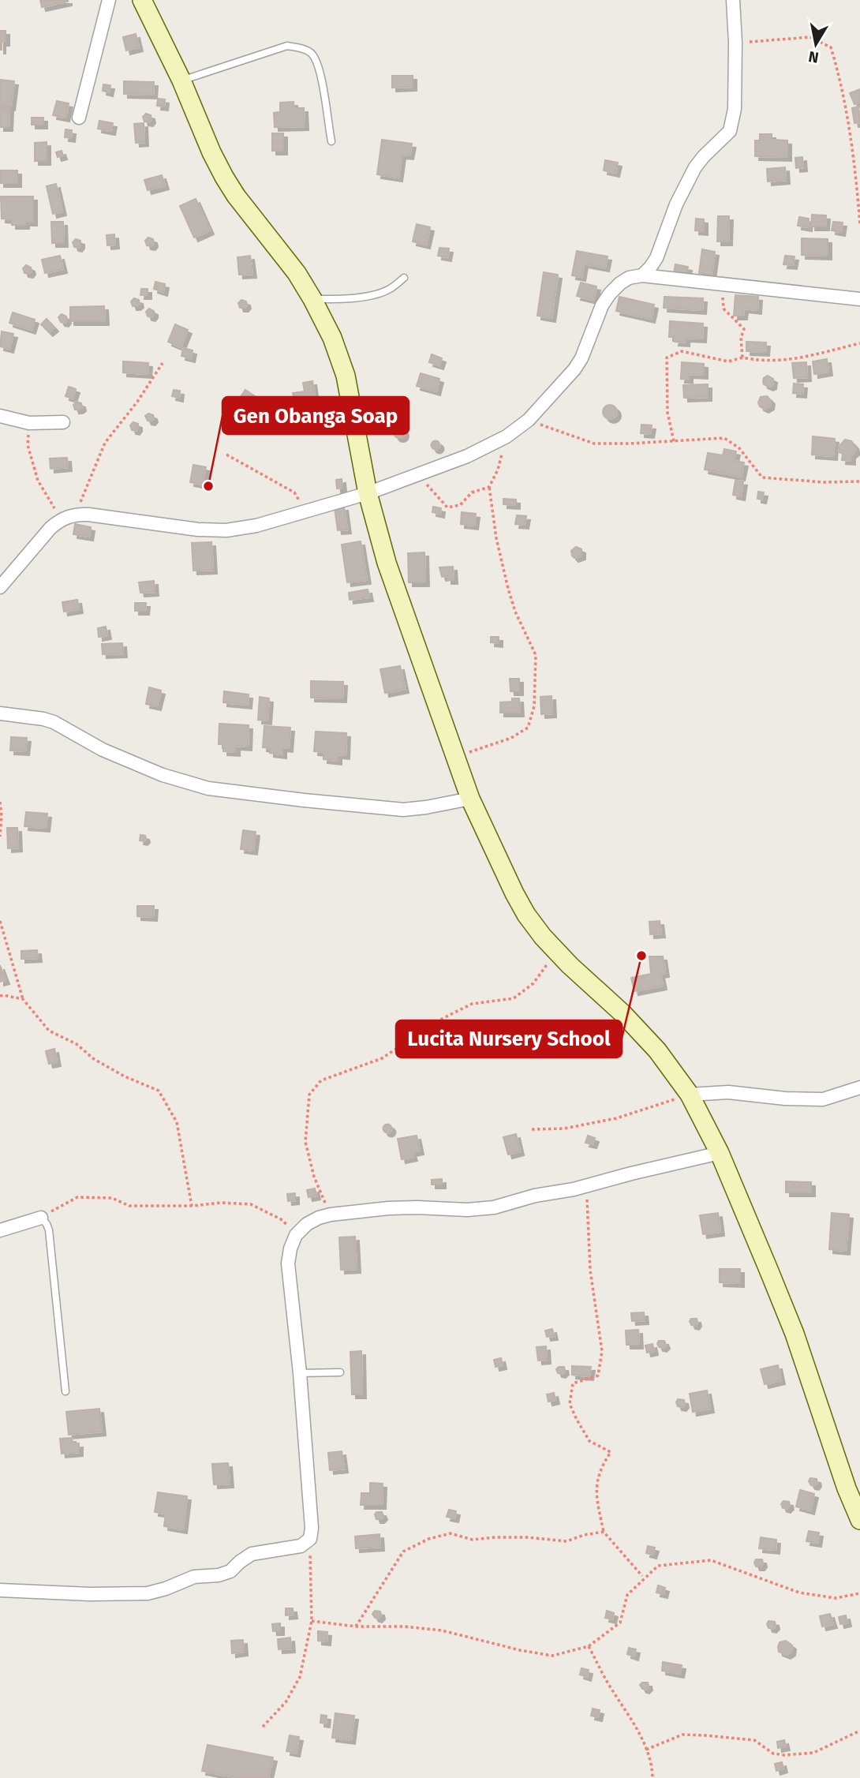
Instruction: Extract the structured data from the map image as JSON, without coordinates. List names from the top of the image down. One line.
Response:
{"places":["Gen Obanga Soap","Lucita Nursery School"],"north":"bottom"}
